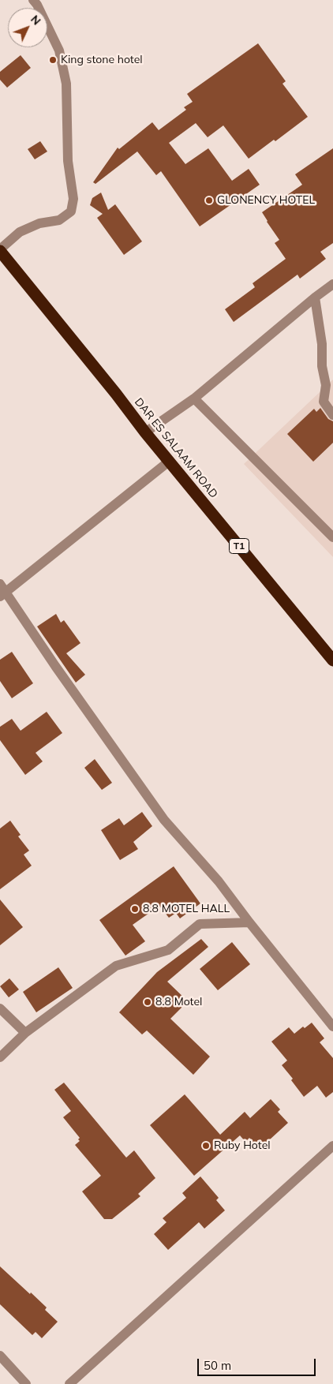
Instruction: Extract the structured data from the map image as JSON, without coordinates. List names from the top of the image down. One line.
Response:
{"streets":{"highway":["DAR ES SALAAM ROAD","T1"]},"places":["King stone hotel","GLONENCY HOTEL","8.8 MOTEL HALL","8.8 Motel","Ruby Hotel"],"scale_bar":"50 m","north":"top right"}
